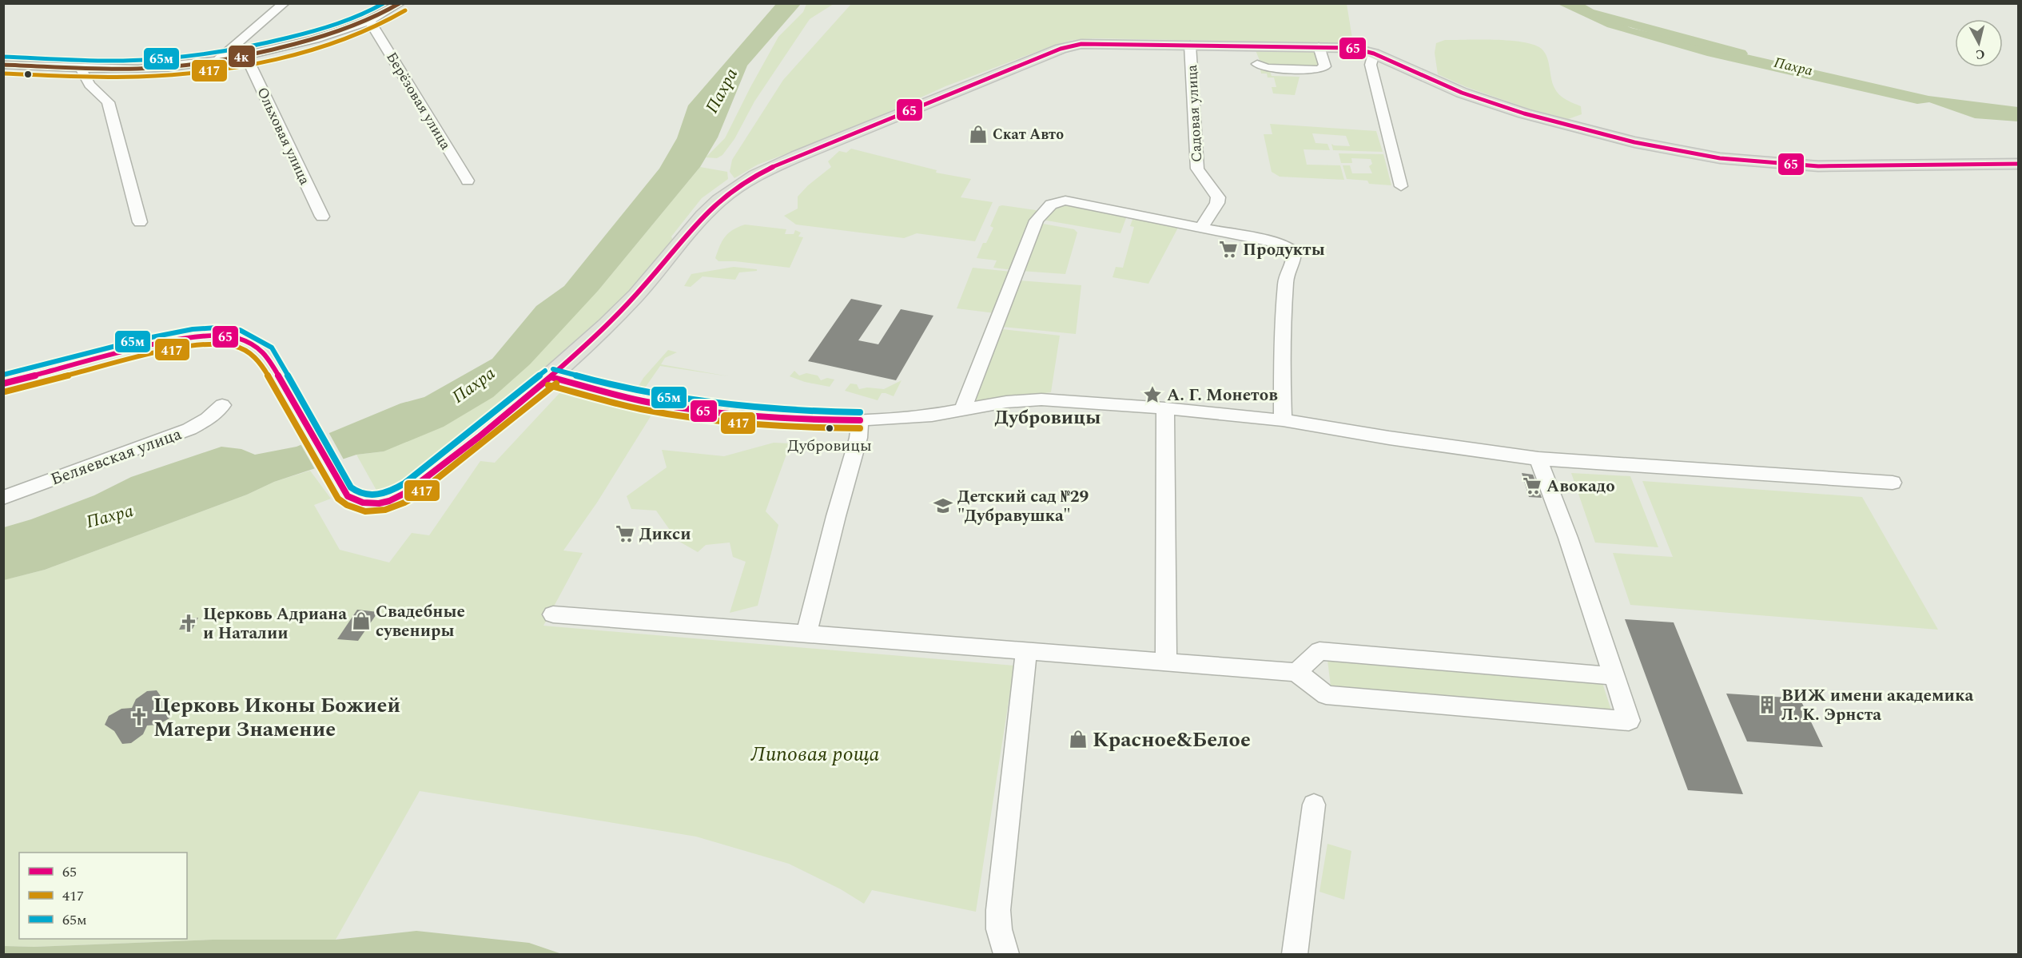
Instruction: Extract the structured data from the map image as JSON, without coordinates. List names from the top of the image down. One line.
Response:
{"streets":{"street":["Берёзовая улица","Садовая улица","Ольховая улица","Беляевская улица"]},"districts":["Дубровицы"],"water":["Пахра"],"parks":["Липовая роща"],"places":{"shop":["Скат Авто","Свадебные сувениры","Красное&Белое"],"supermarket":["Продукты","Авокадо","Дикси"],"place":["А. Г. Монетов"],"other":["Дубровицы"],"school or university":["Детский сад №29 \"Дубравушка\""],"church":["Церковь Адриана и Наталии","Церковь Иконы Божией Матери Знамение"],"building":["ВИЖ имени академика Л. К. Эрнста"]},"lines":["transit line 65м","transit line 4к","transit line 417","transit line 65"],"legend":["65","417","65м"],"north":"bottom"}
